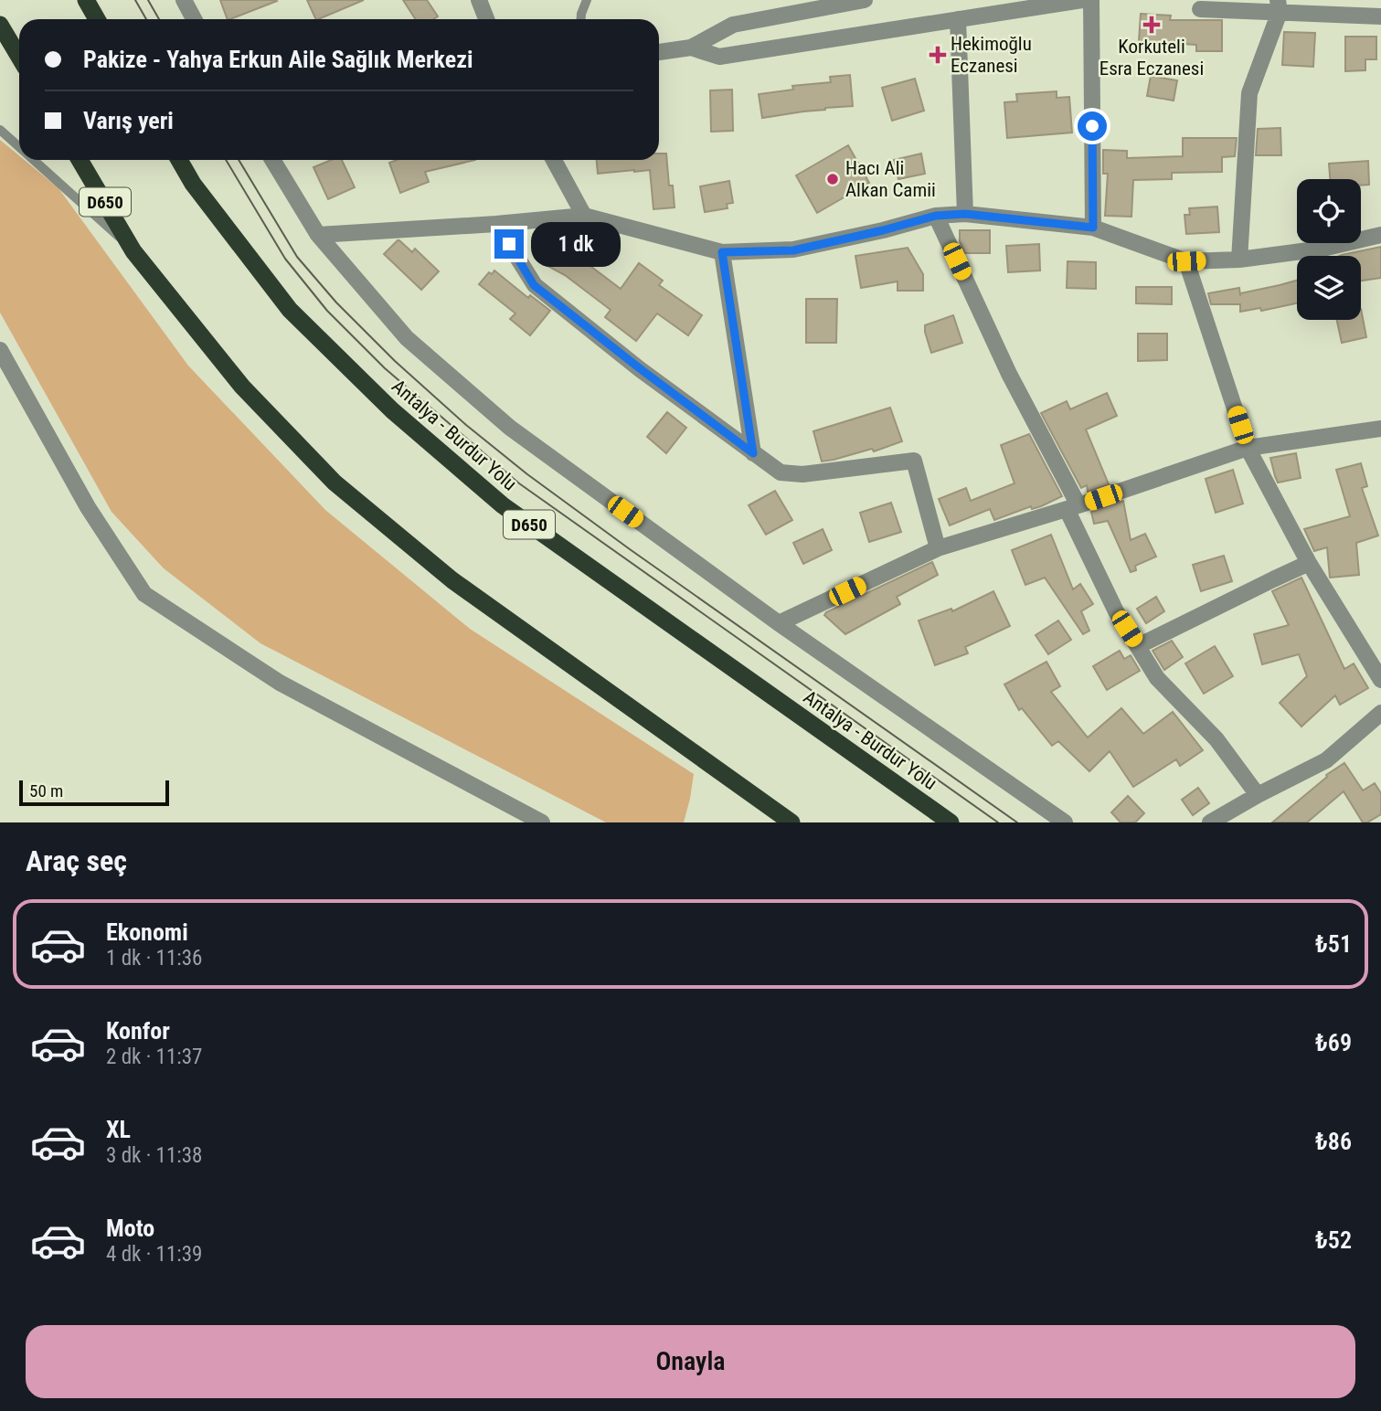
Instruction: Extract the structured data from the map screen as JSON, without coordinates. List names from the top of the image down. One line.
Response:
{"streets":{"highway":["D650","Antalya - Burdur Yolu"]},"places":{"health":["Korkuteli Esra Eczanesi","Hekimoğlu Eczanesi"],"other":["Hacı Ali Alkan Camii"]},"scale_bar":"50 m","page":{"banner":["Pakize - Yahya Erkun Aile Sağlık Merkezi","Varış yeri"],"bubble":"1 dk","scale":"50 m","heading":"Araç seç","list":[{"name":"Ekonomi","note":"1 dk · 11:36","value":"₺51"},{"name":"Konfor","note":"2 dk · 11:37","value":"₺69"},{"name":"XL","note":"3 dk · 11:38","value":"₺86"},{"name":"Moto","note":"4 dk · 11:39","value":"₺52"}],"buttons":"Onayla"}}
